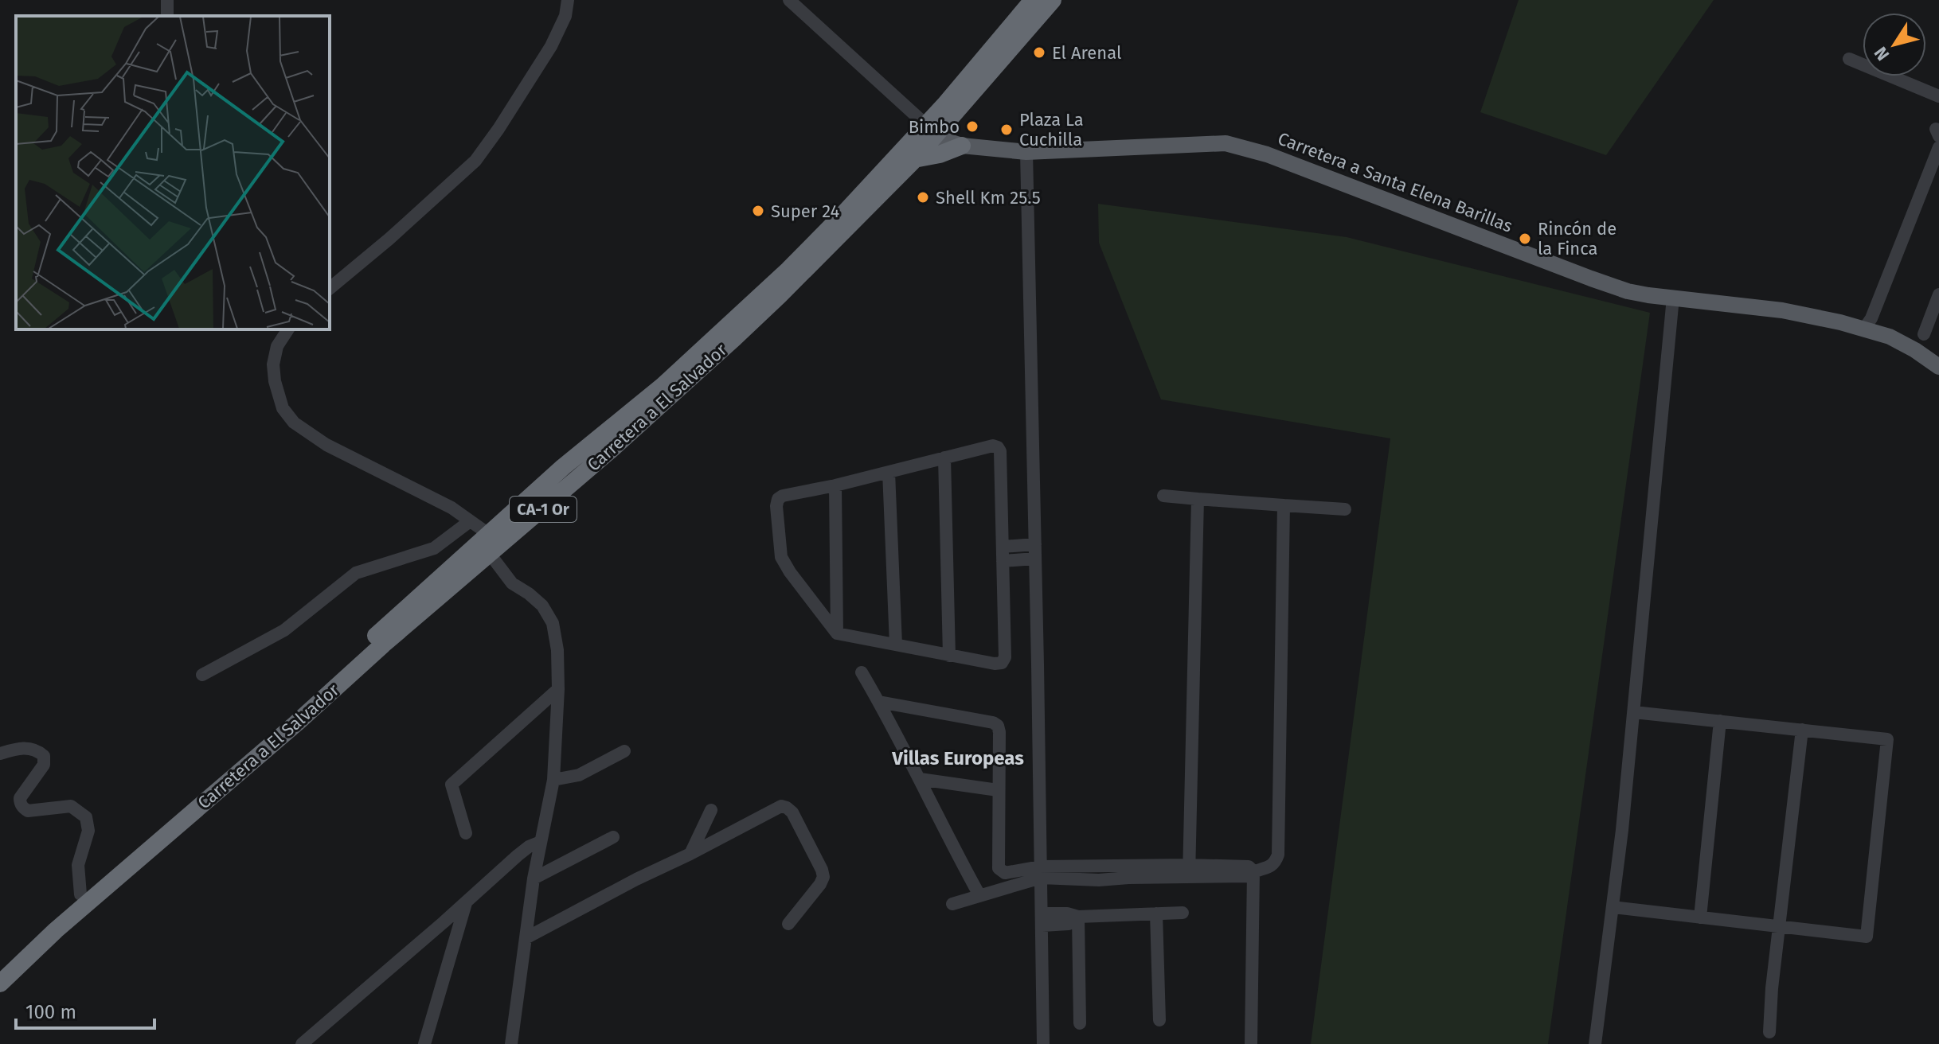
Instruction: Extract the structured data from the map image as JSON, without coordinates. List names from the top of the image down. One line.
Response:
{"streets":{"highway":["Carretera a El Salvador","CA-1 Or"],"main road":["Carretera a Santa Elena Barillas"]},"districts":["Villas Europeas"],"places":["El Arenal","Bimbo","Plaza La Cuchilla","Shell Km 25.5","Super 24","Rincón de la Finca"],"scale_bar":"100 m","north":"bottom left"}
